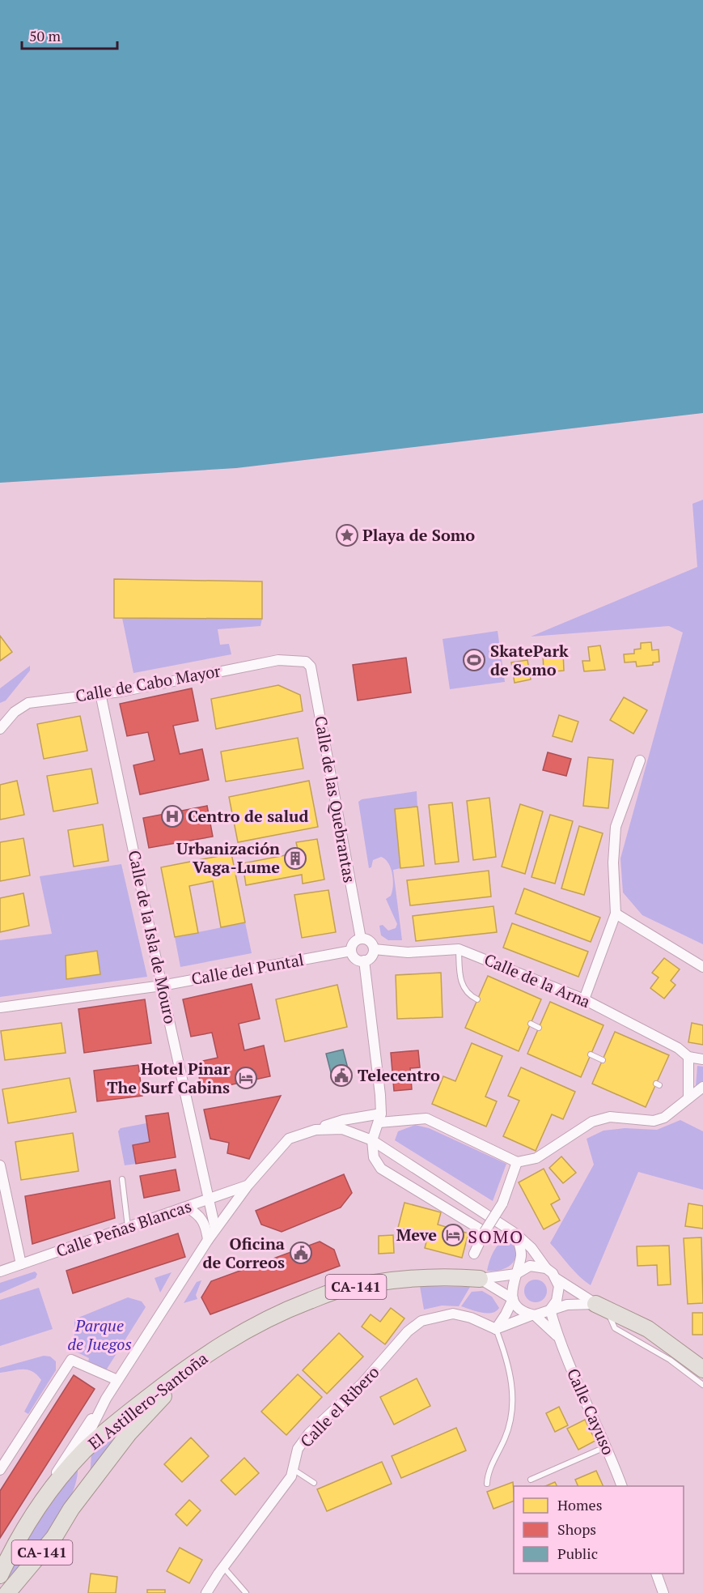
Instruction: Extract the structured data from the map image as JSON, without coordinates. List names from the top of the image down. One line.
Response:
{"streets":{"main road":["CA-141","El Astillero-Santoña"],"street":["Calle de Cabo Mayor","Calle de las Quebrantas","Calle de la Isla de Mouro","Calle del Puntal","Calle de la Arna","Calle Peñas Blancas","Calle el Ribero","Calle Cayuso"]},"crossings":[["Calle de Cabo Mayor","Calle de las Quebrantas"],["Calle de Cabo Mayor","Calle de la Isla de Mouro"],["Calle de las Quebrantas","Calle del Puntal"],["Calle de las Quebrantas","Calle de la Arna"],["Calle de la Isla de Mouro","Calle del Puntal"],["Calle de la Isla de Mouro","Calle Peñas Blancas"],["Calle del Puntal","Calle de la Arna"],["CA-141","El Astillero-Santoña"]],"districts":["SOMO"],"parks":["Parque de Juegos"],"places":{"place":["Playa de Somo"],"sports":["SkatePark de Somo"],"hospital":["Centro de salud"],"building":["Urbanización Vaga-Lume"],"public building":["Telecentro","Oficina de Correos"],"hotel":["Hotel Pinar The Surf Cabins","Meve"]},"legend":["Homes","Shops","Public"],"scale_bar":"50 m"}
